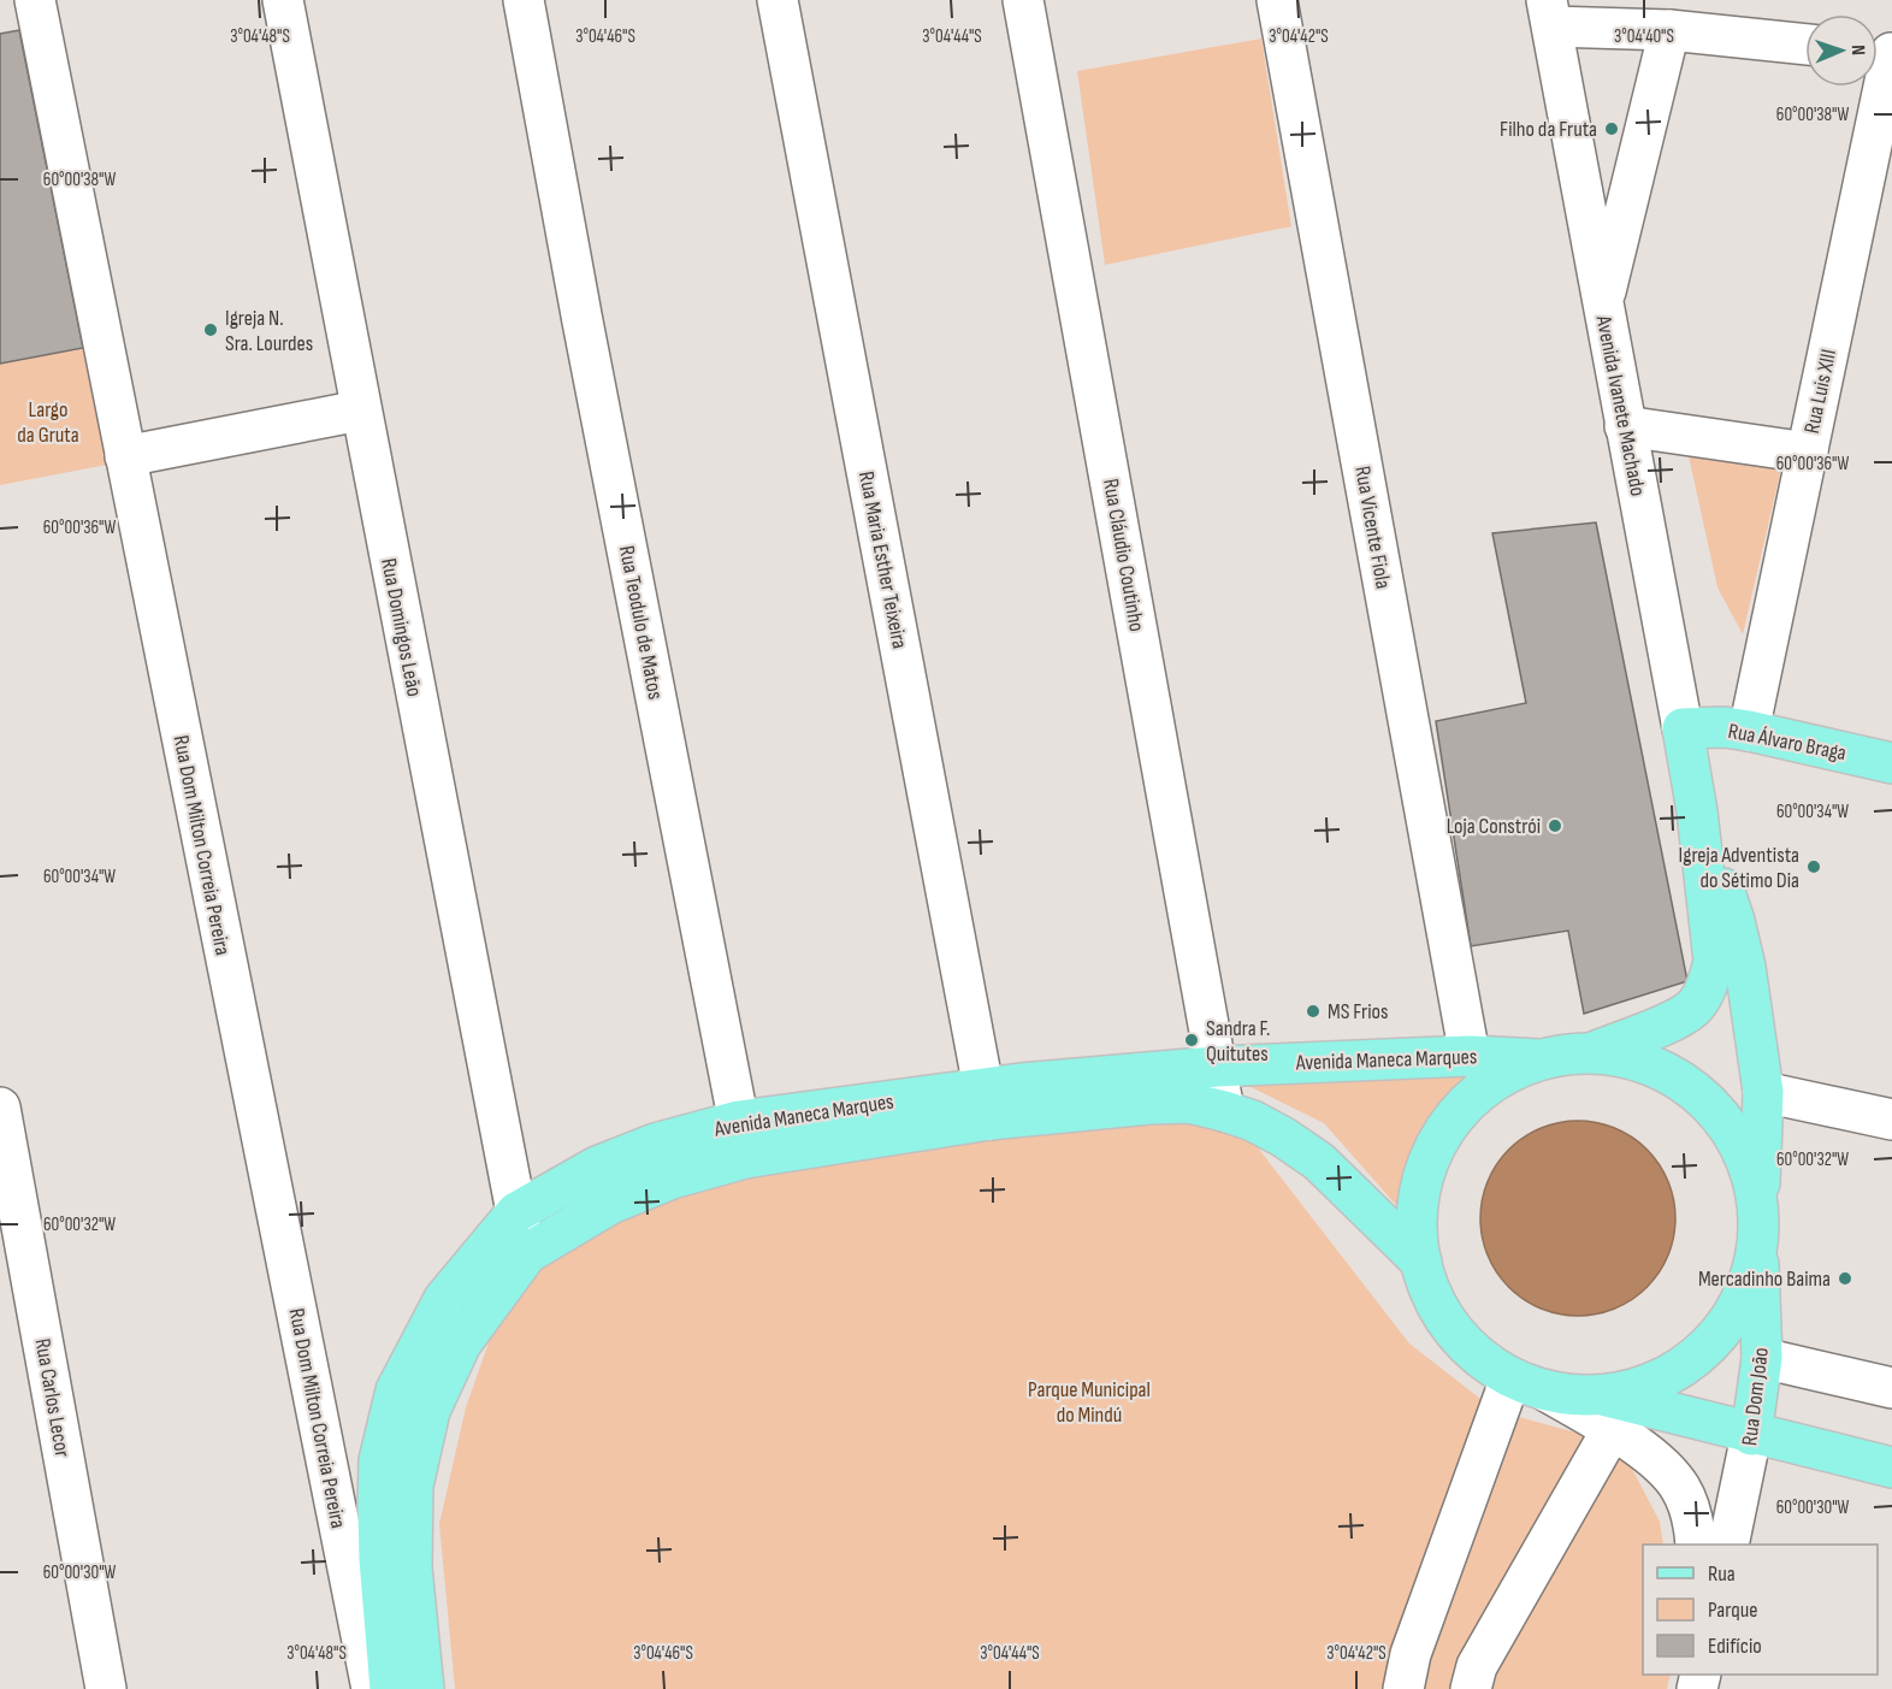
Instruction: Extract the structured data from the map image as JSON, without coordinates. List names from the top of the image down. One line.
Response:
{"streets":{"main road":["Avenida Ivanete Machado","Rua Álvaro Braga","Avenida Maneca Marques","Rua Dom João"],"street":["Rua Luis XIII","Rua Vicente Fiola","Rua Cláudio Coutinho","Rua Maria Esther Teixeira","Rua Teodulo de Matos","Rua Domingos Leão","Rua Dom Milton Correia Pereira","Rua Carlos Lecor"]},"crossings":[["Rua Luis XIII","Rua Álvaro Braga"],["Avenida Ivanete Machado","Rua Álvaro Braga"],["Rua Vicente Fiola","Avenida Maneca Marques"],["Rua Cláudio Coutinho","Avenida Maneca Marques"],["Rua Maria Esther Teixeira","Avenida Maneca Marques"],["Rua Teodulo de Matos","Avenida Maneca Marques"],["Rua Domingos Leão","Avenida Maneca Marques"]],"parks":["Largo da Gruta","Parque Municipal do Mindú"],"places":["Filho da Fruta","Igreja N. Sra. Lourdes","Loja Constrói","Igreja Adventista do Sétimo Dia","MS Frios","Sandra F. Quitutes","Mercadinho Baima"],"legend":["Rua","Parque","Edifício"],"north":"right","coordinates":["3°04'48\"S","3°04'46\"S","3°04'44\"S","3°04'42\"S","3°04'40\"S","60°00'38\"W","60°00'36\"W","60°00'34\"W","60°00'32\"W","60°00'30\"W"]}
